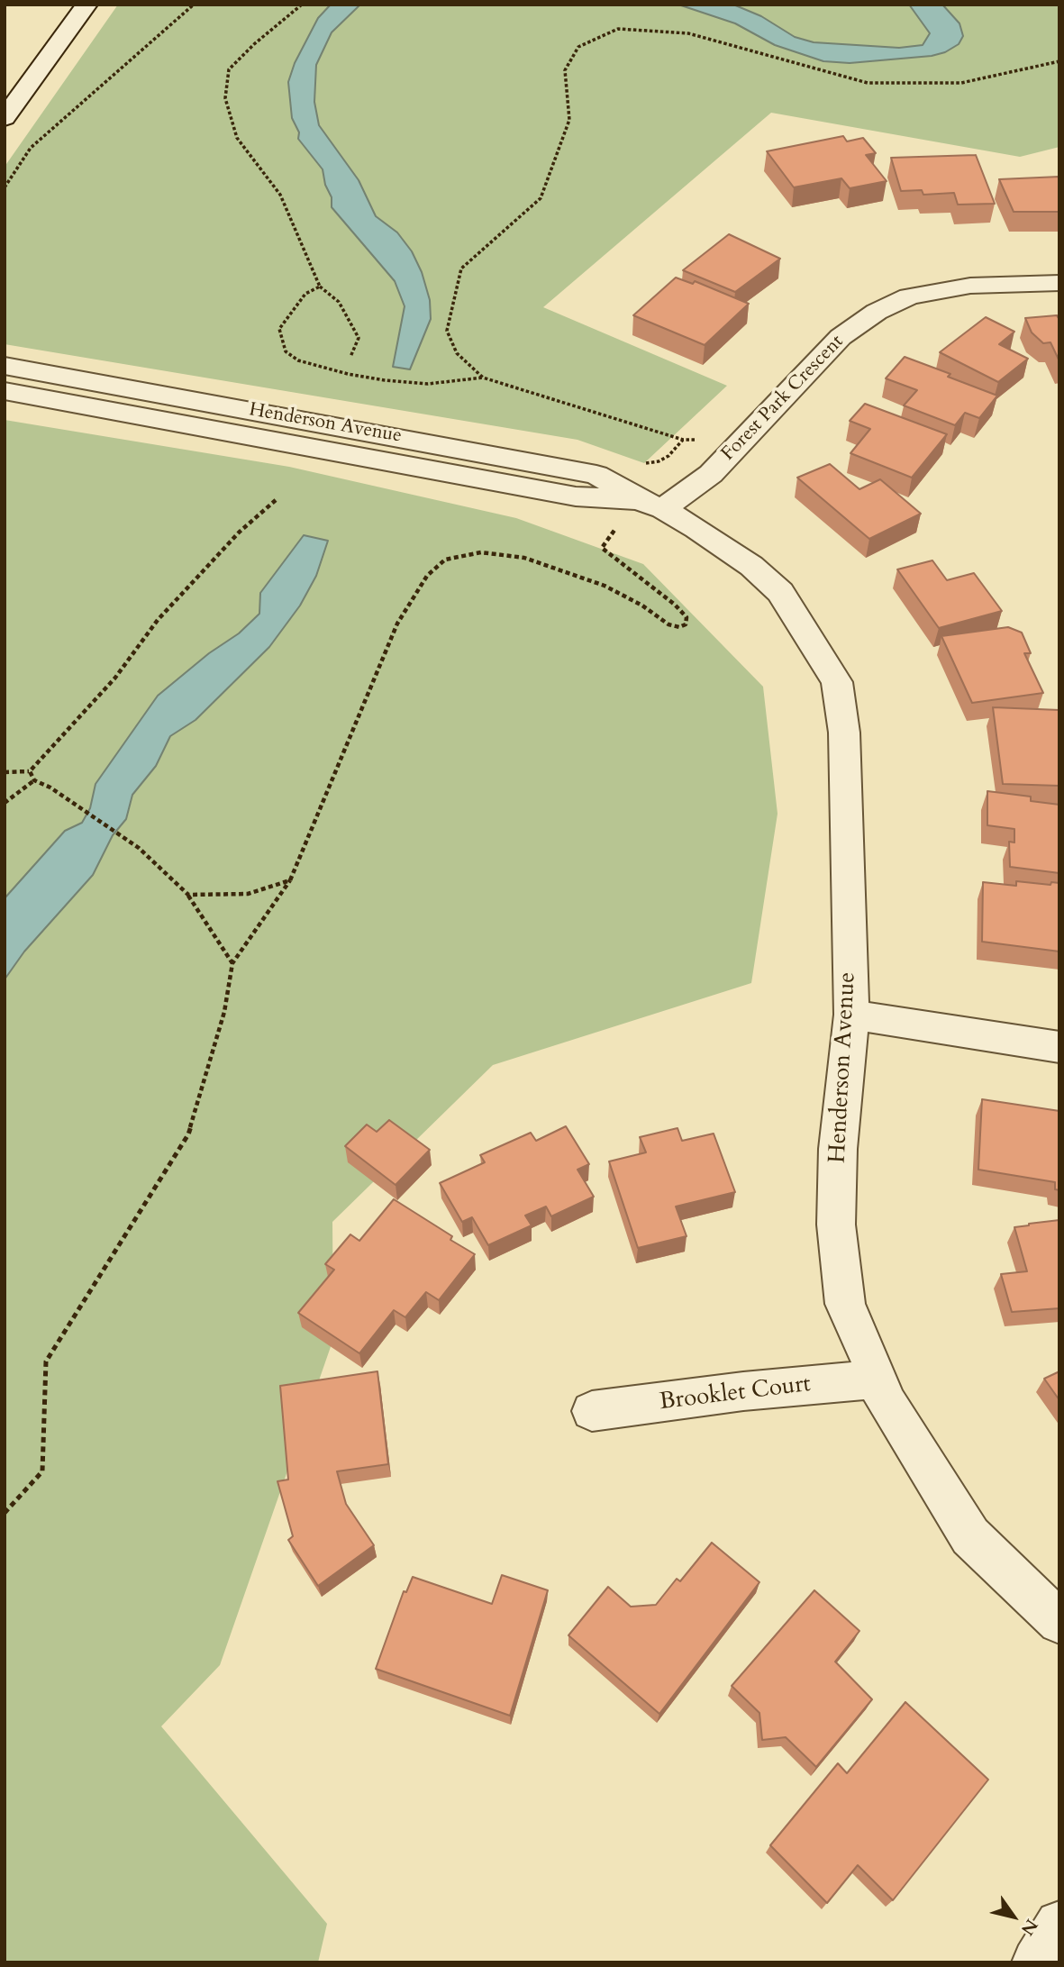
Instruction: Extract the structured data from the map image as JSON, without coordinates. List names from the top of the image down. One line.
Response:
{"streets":{"street":["Forest Park Crescent","Henderson Avenue","Brooklet Court"]},"crossings":[["Forest Park Crescent","Henderson Avenue"],["Henderson Avenue","Brooklet Court"]],"north":"bottom right"}
